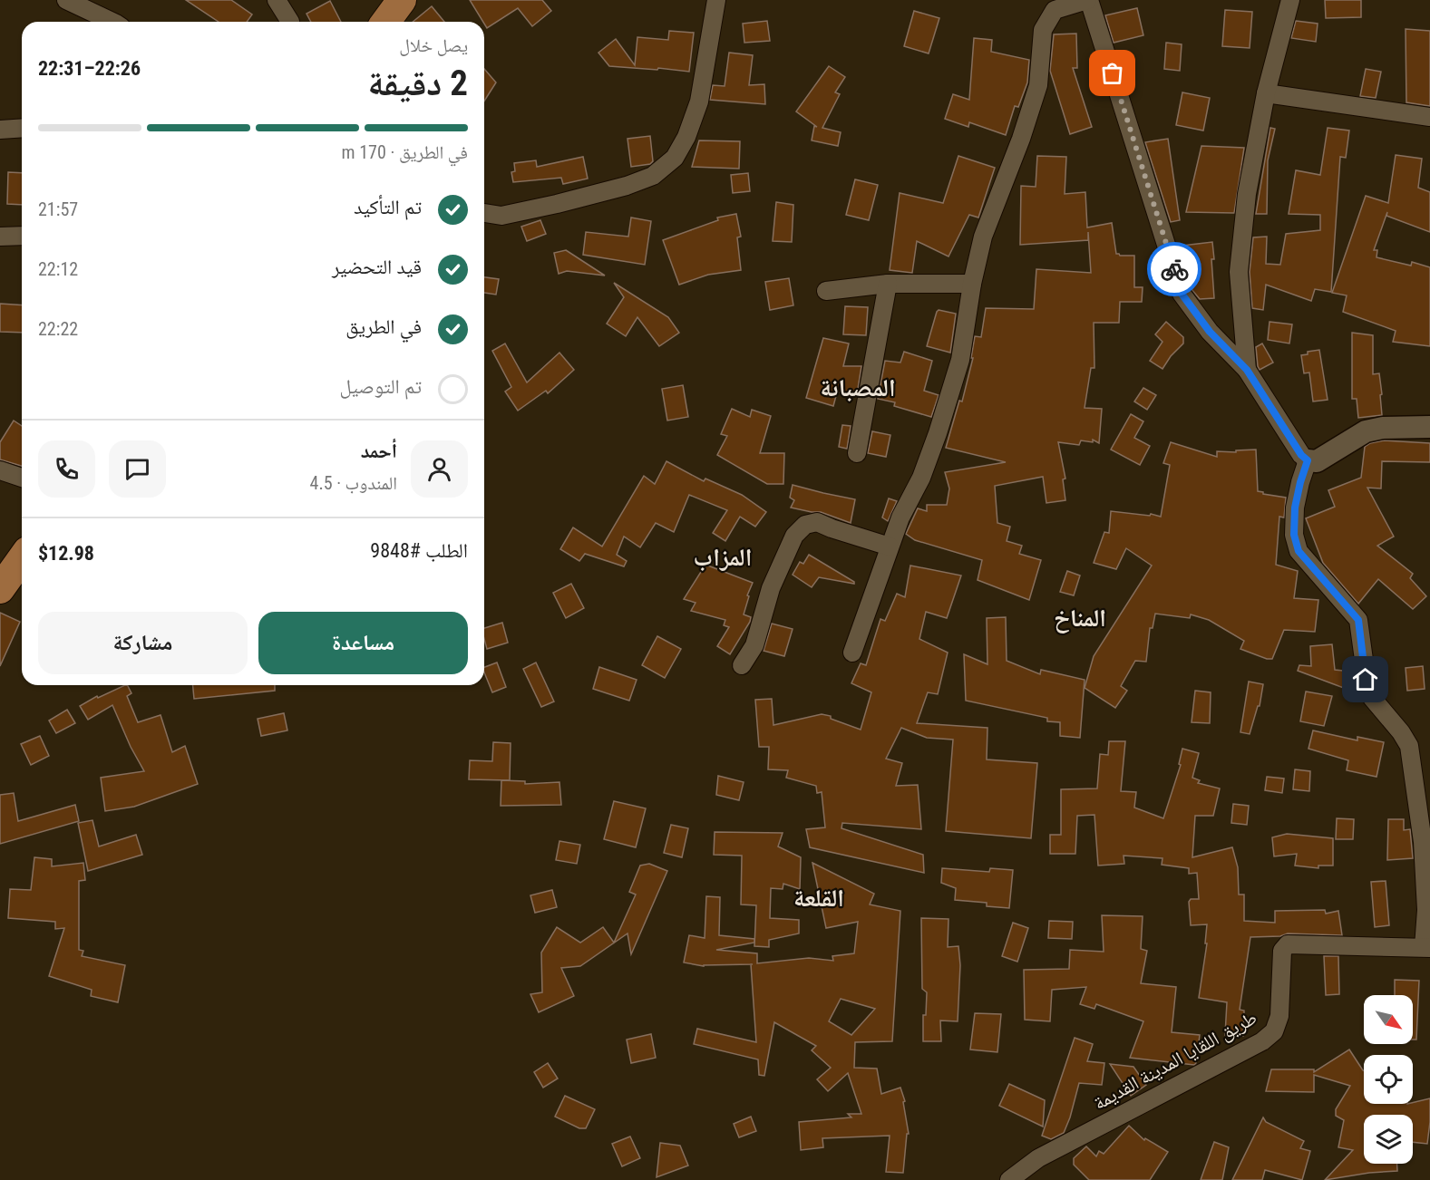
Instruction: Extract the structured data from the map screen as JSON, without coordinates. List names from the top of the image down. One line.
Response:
{"streets":{"street":["طريق اللقايا المدينة القديمة"]},"districts":["المصبانة","المزاب","المناخ","القلعة"],"north":"bottom right","page":{"heading":["2 دقيقة","يصل خلال","22:26–22:31"],"panel":["أحمد","المندوب · 4.5","الطلب #9848","$12.98"],"bar":"في الطريق · 170 m","list":[["تم التأكيد","21:57"],["قيد التحضير","22:12"],["في الطريق","22:22"],"تم التوصيل"],"buttons":["مساعدة","مشاركة"]}}
